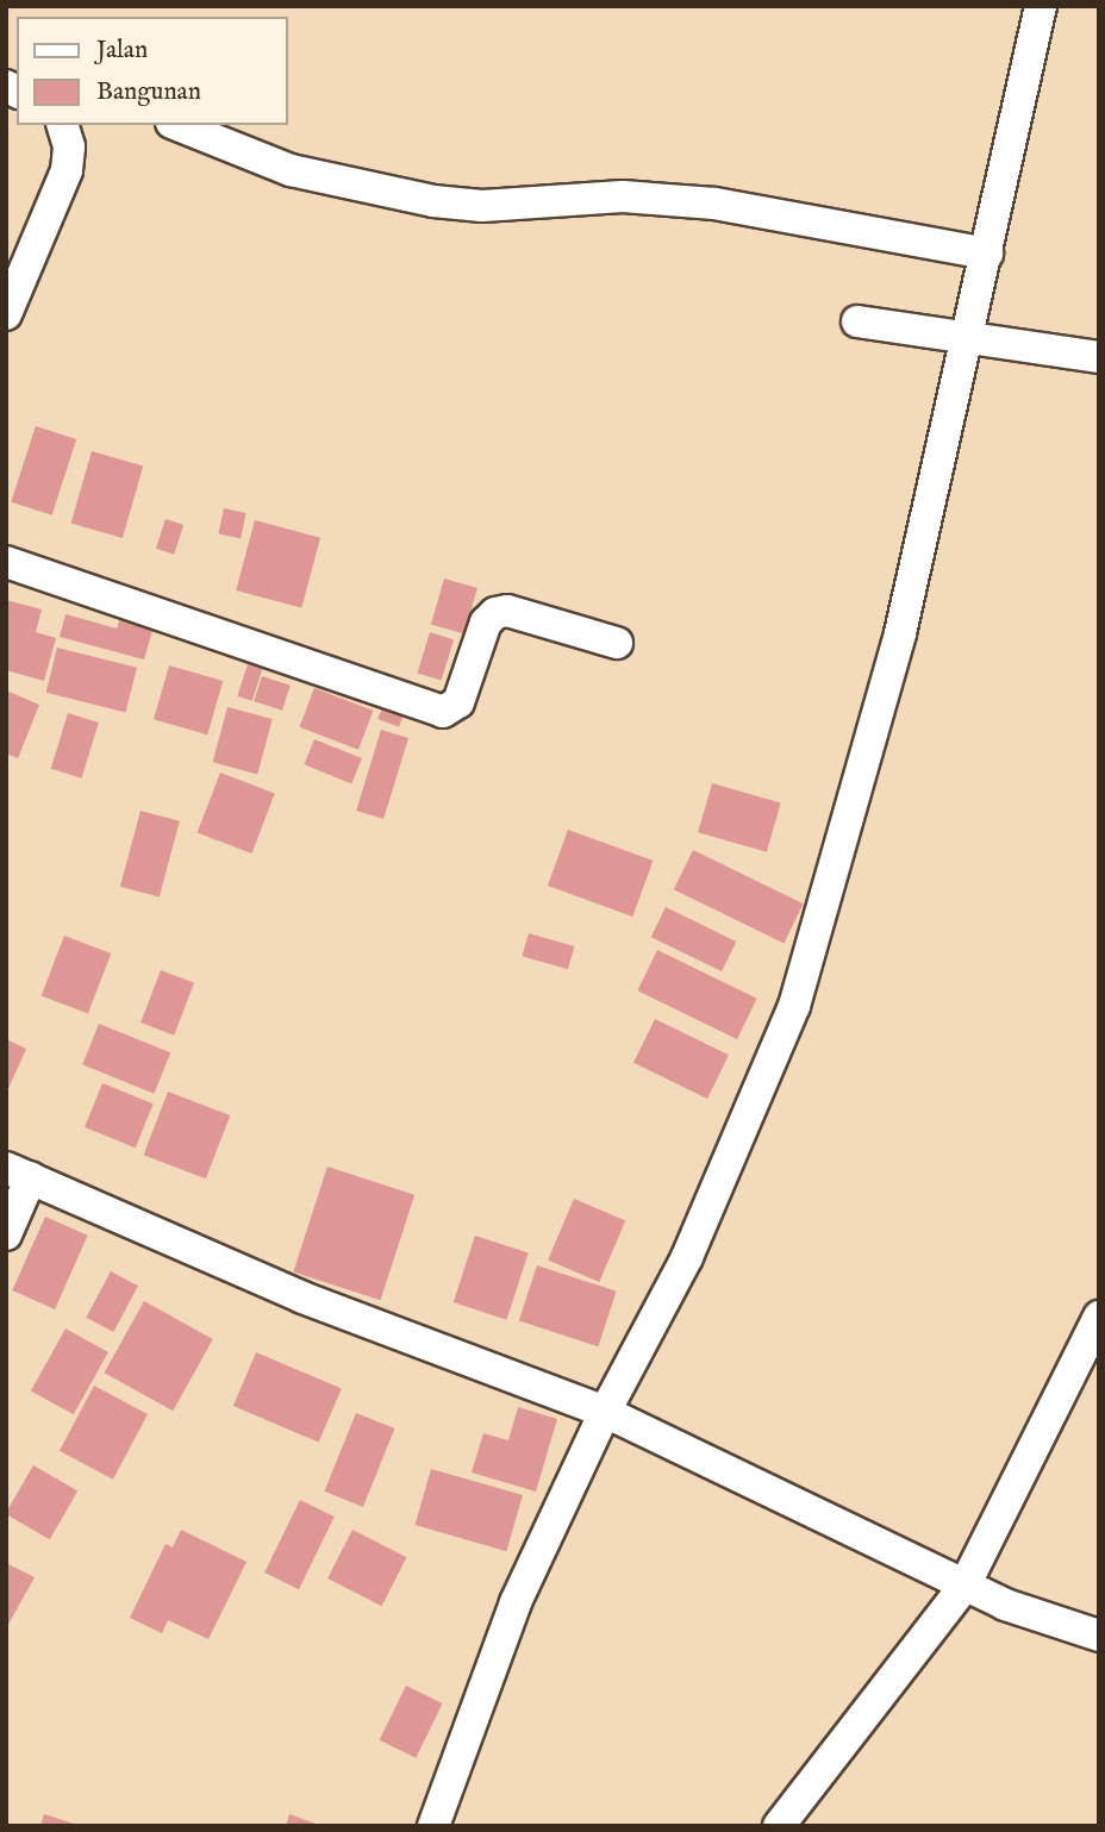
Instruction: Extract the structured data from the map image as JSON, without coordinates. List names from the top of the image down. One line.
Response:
{"legend":["Jalan","Bangunan"]}
